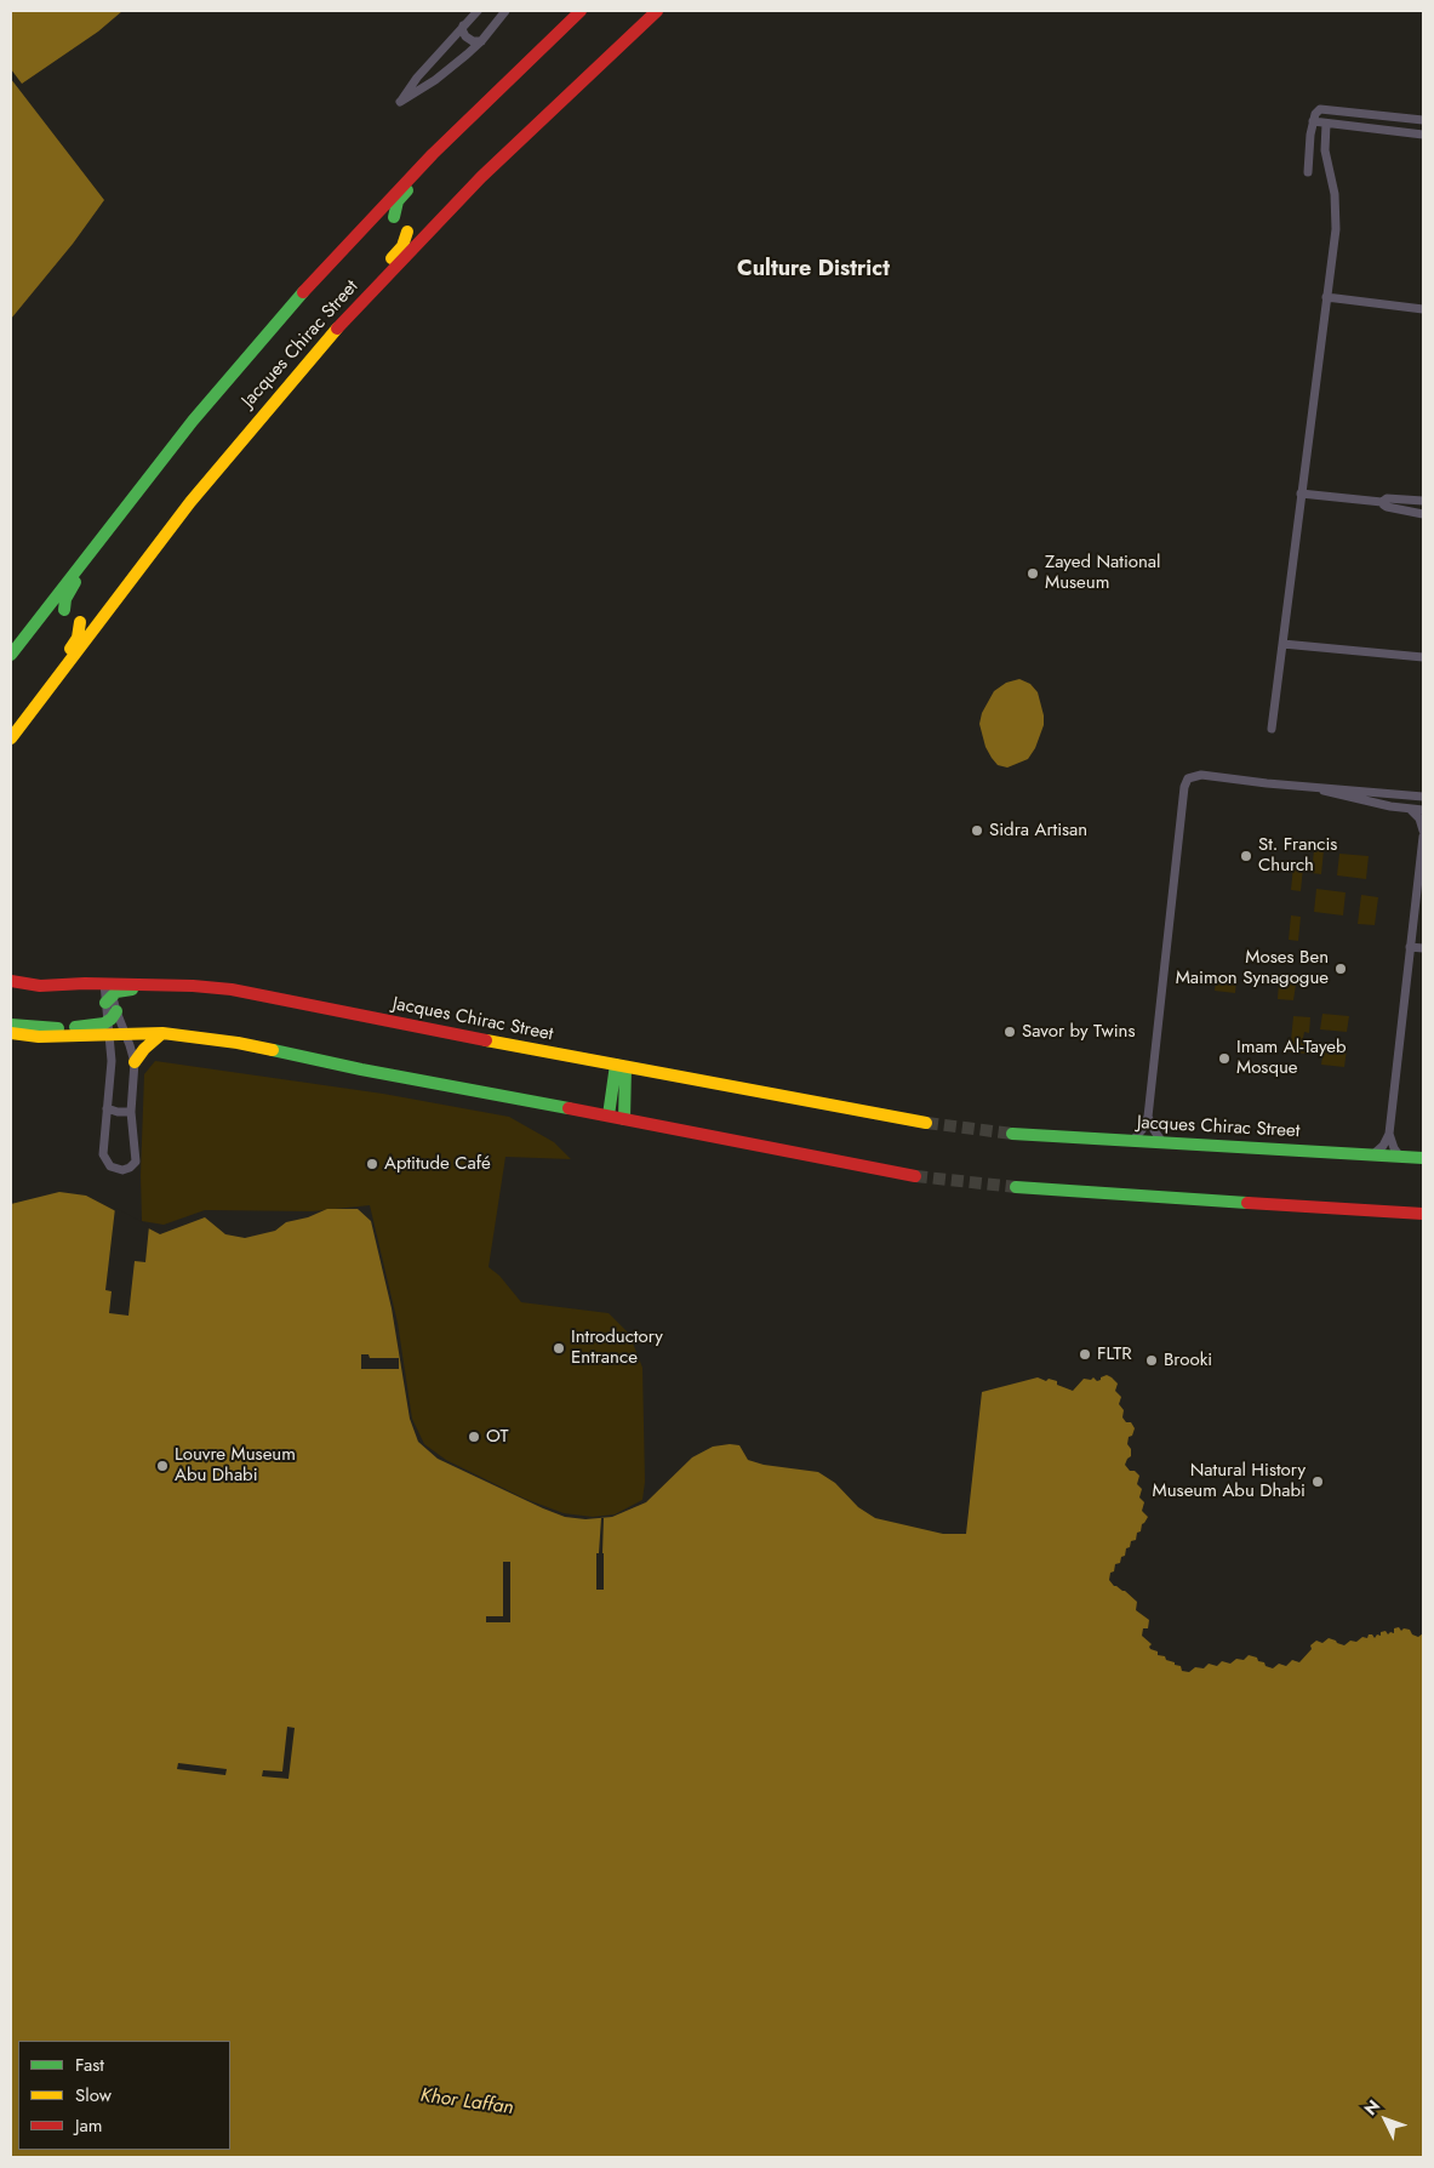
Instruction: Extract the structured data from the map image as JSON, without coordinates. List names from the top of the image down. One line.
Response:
{"streets":{"street":["Jacques Chirac Street"]},"districts":["Culture District"],"water":["Khor Laffan"],"places":["Zayed National Museum","Sidra Artisan","St. Francis Church","Moses Ben Maimon Synagogue","Savor by Twins","Imam Al-Tayeb Mosque","Aptitude Café","Introductory Entrance","FLTR","Brooki","OT","Louvre Museum Abu Dhabi","Natural History Museum Abu Dhabi"],"legend":["Fast","Slow","Jam"],"north":"top left"}
